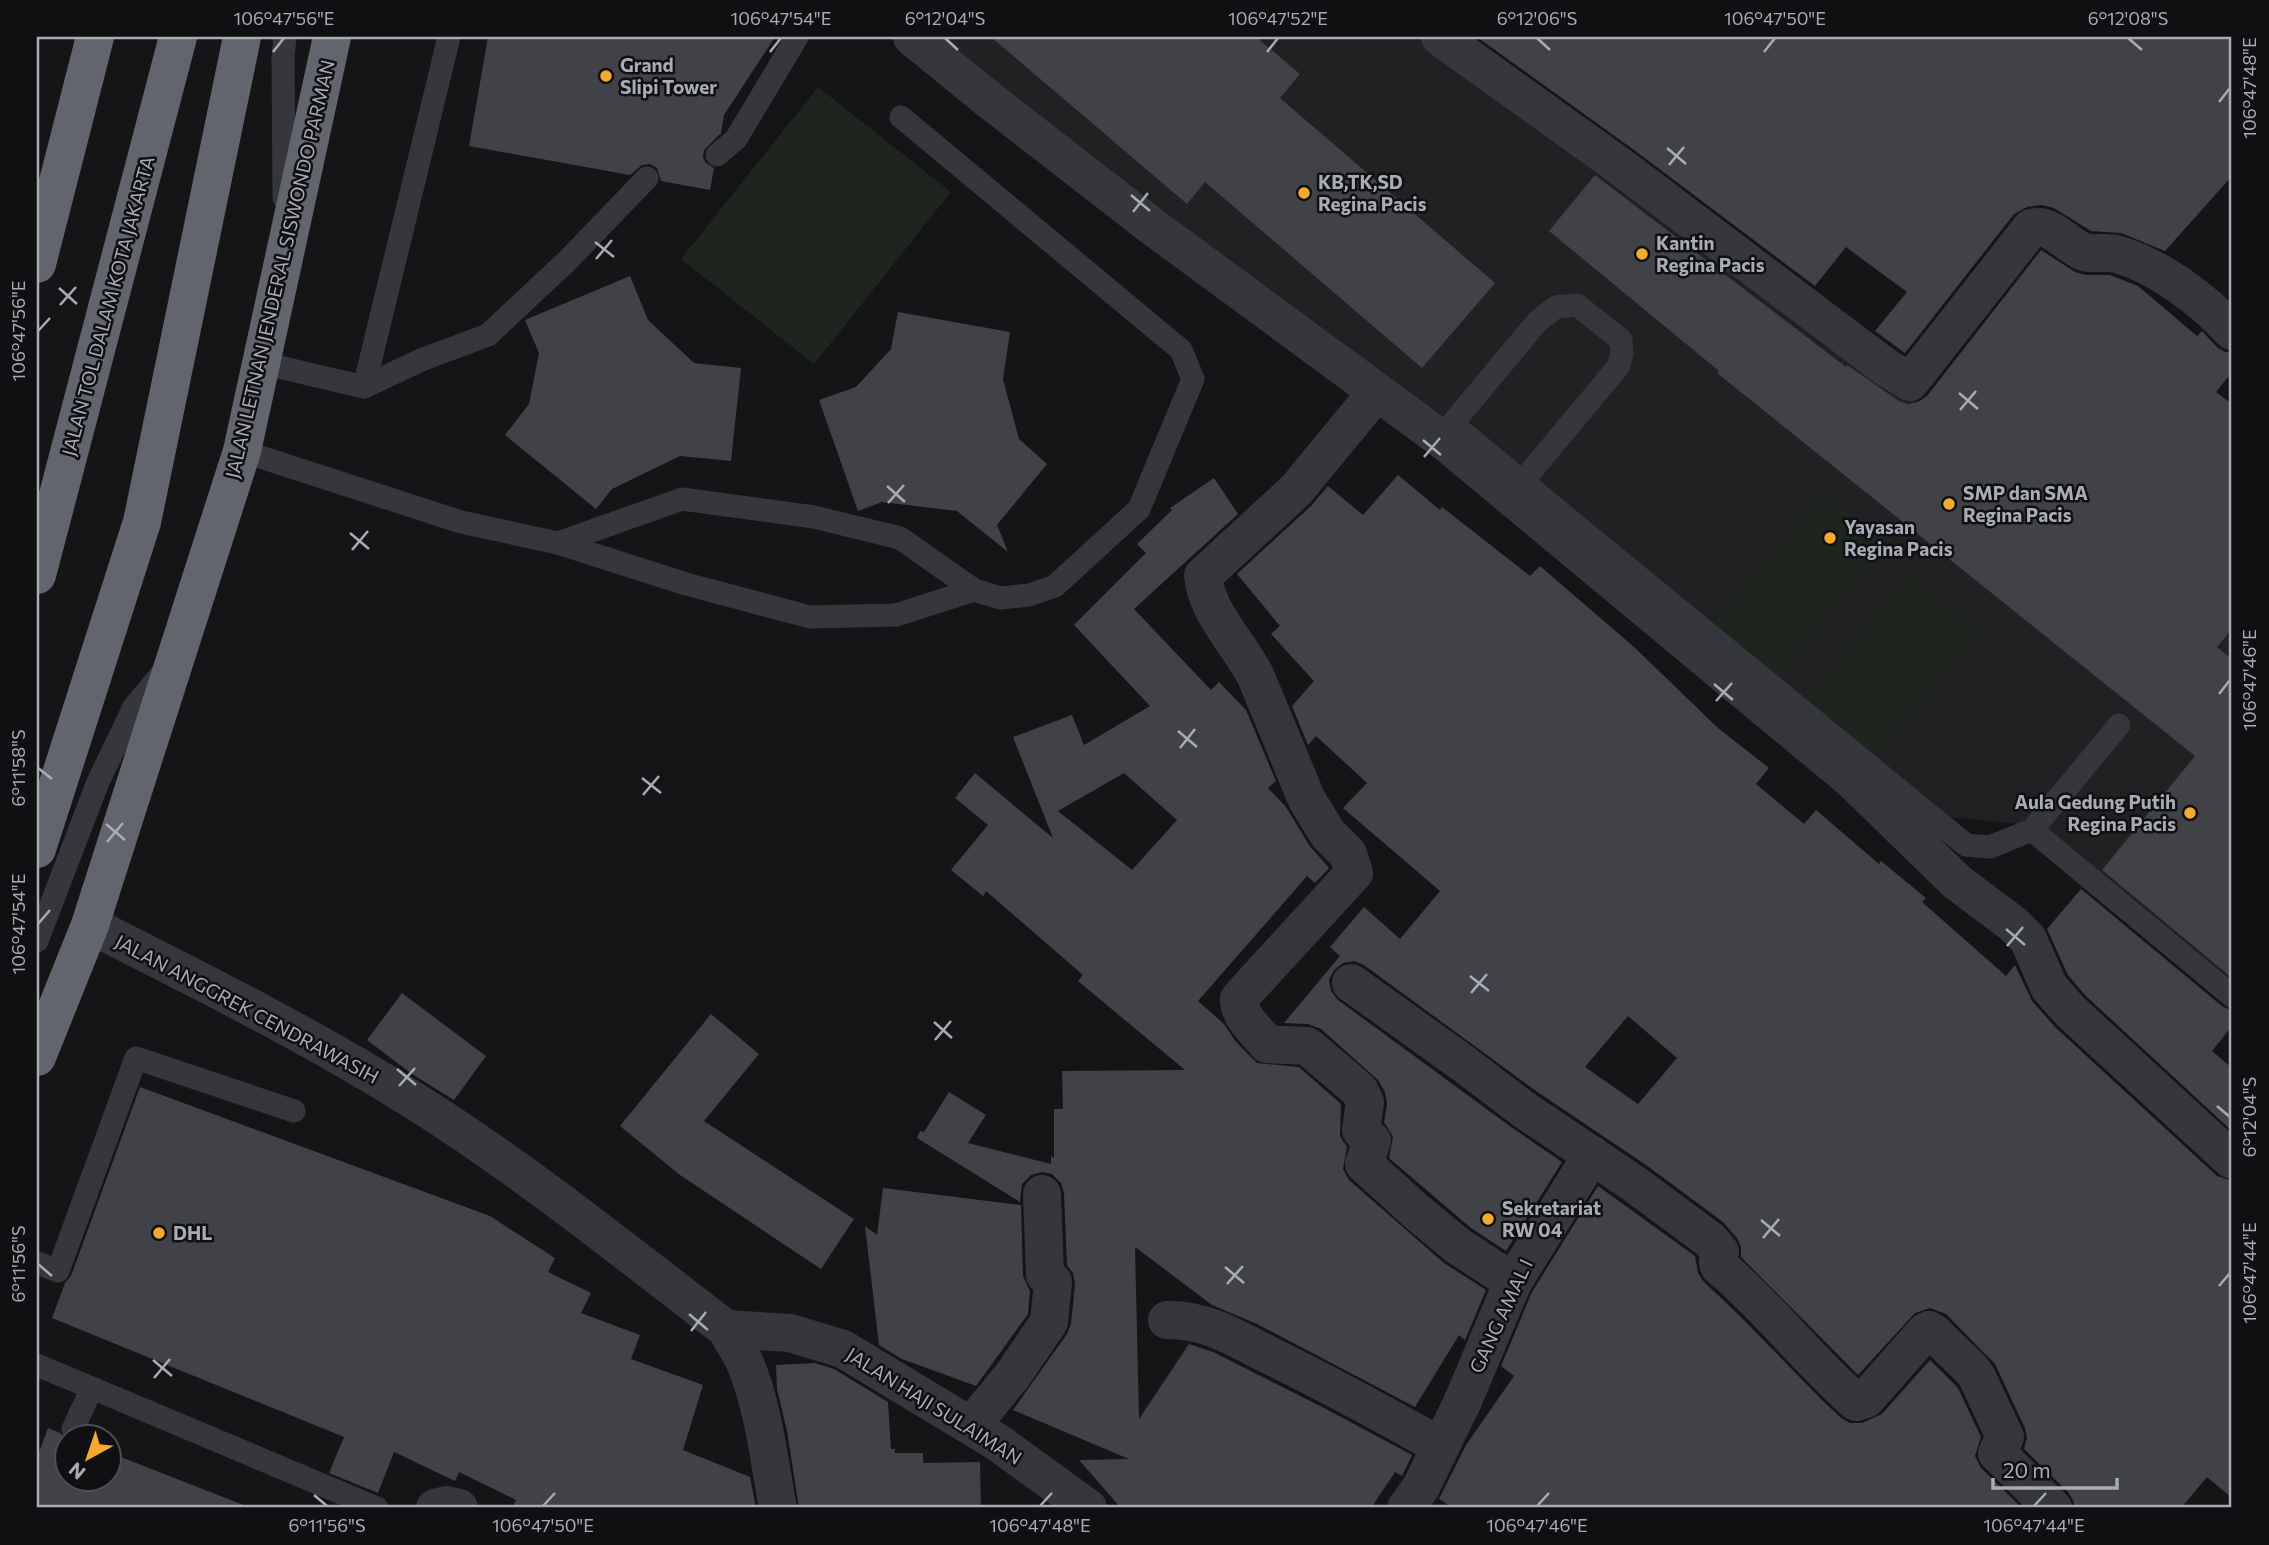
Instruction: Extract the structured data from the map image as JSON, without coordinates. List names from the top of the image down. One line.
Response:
{"streets":{"highway":["JALAN LETNAN JENDERAL SISWONDO PARMAN","JALAN TOL DALAM KOTA JAKARTA"],"street":["JALAN ANGGREK CENDRAWASIH","GANG AMAL I","JALAN HAJI SULAIMAN"]},"crossings":[["JALAN LETNAN JENDERAL SISWONDO PARMAN","JALAN ANGGREK CENDRAWASIH"],["JALAN ANGGREK CENDRAWASIH","JALAN HAJI SULAIMAN"]],"places":["Grand Slipi Tower","KB,TK,SD Regina Pacis","Kantin Regina Pacis","SMP dan SMA Regina Pacis","Yayasan Regina Pacis","Aula Gedung Putih Regina Pacis","Sekretariat RW 04","DHL"],"scale_bar":"20 m","north":"bottom left","coordinates":["106°47'56\"E","106°47'54\"E","6°12'04\"S","106°47'52\"E","6°12'06\"S","106°47'50\"E","6°12'08\"S","106°47'48\"E","106°47'46\"E","6°11'58\"S","6°11'56\"S","106°47'44\"E"]}
